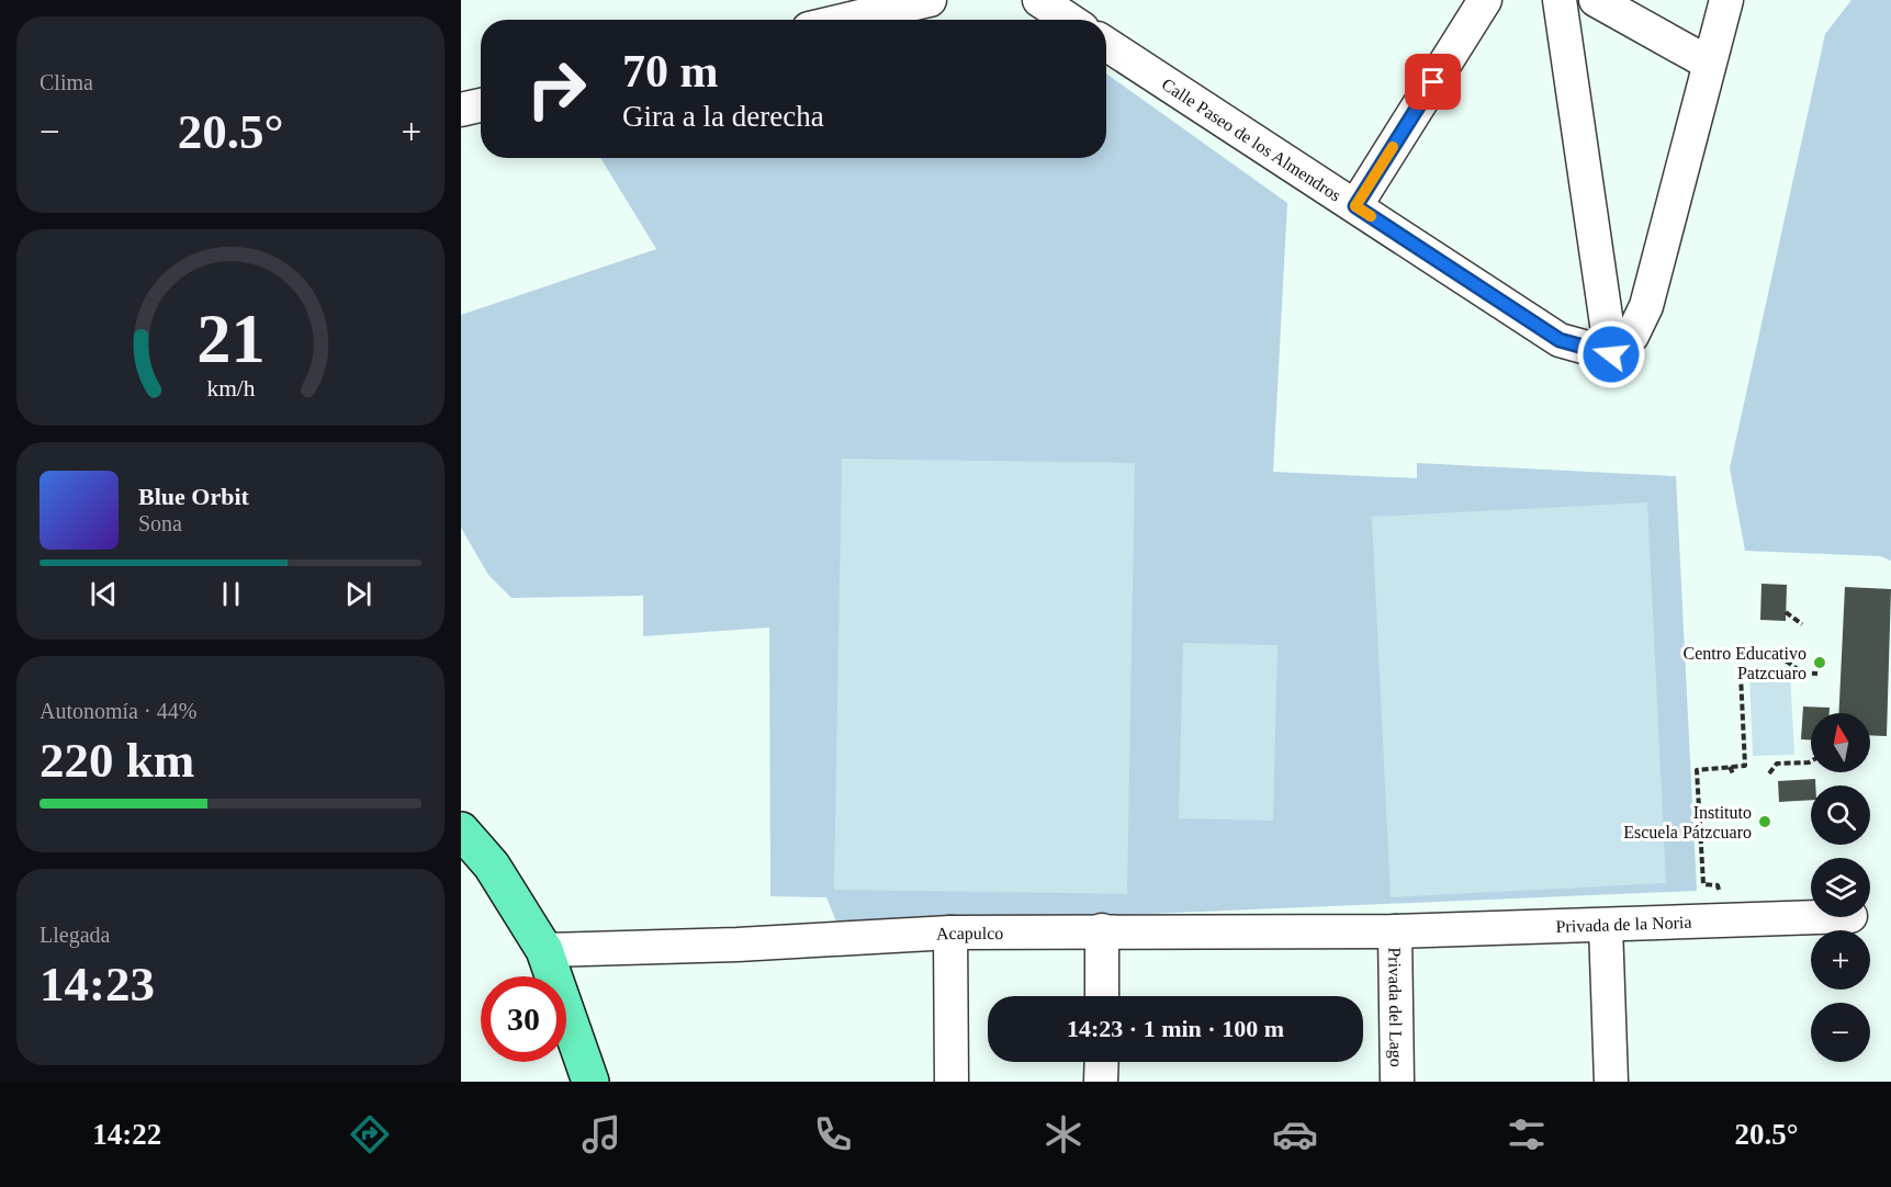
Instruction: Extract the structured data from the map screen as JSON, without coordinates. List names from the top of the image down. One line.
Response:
{"streets":{"street":["Calle Paseo de los Almendros","Privada de la Noria","Acapulco","Privada del Lago"]},"crossings":[["Privada de la Noria","Acapulco"],["Privada de la Noria","Privada del Lago"],["Acapulco","Privada del Lago"]],"places":["Centro Educativo Patzcuaro","Instituto Escuela Pátzcuaro"],"north":"top","page":{"tile":["Clima",["Autonomía · 44%","220 km"],["Llegada","14:23"]],"turn":["70 m","Gira a la derecha"],"heat":["−","20.5°","+"],"song":["Blue Orbit","Sona"],"map_buttons":["+","−"],"limit":"30","trip":"14:23 · 1 min · 100 m","tabs":["14:22","20.5°"],"gauge":["21","km/h"]}}
